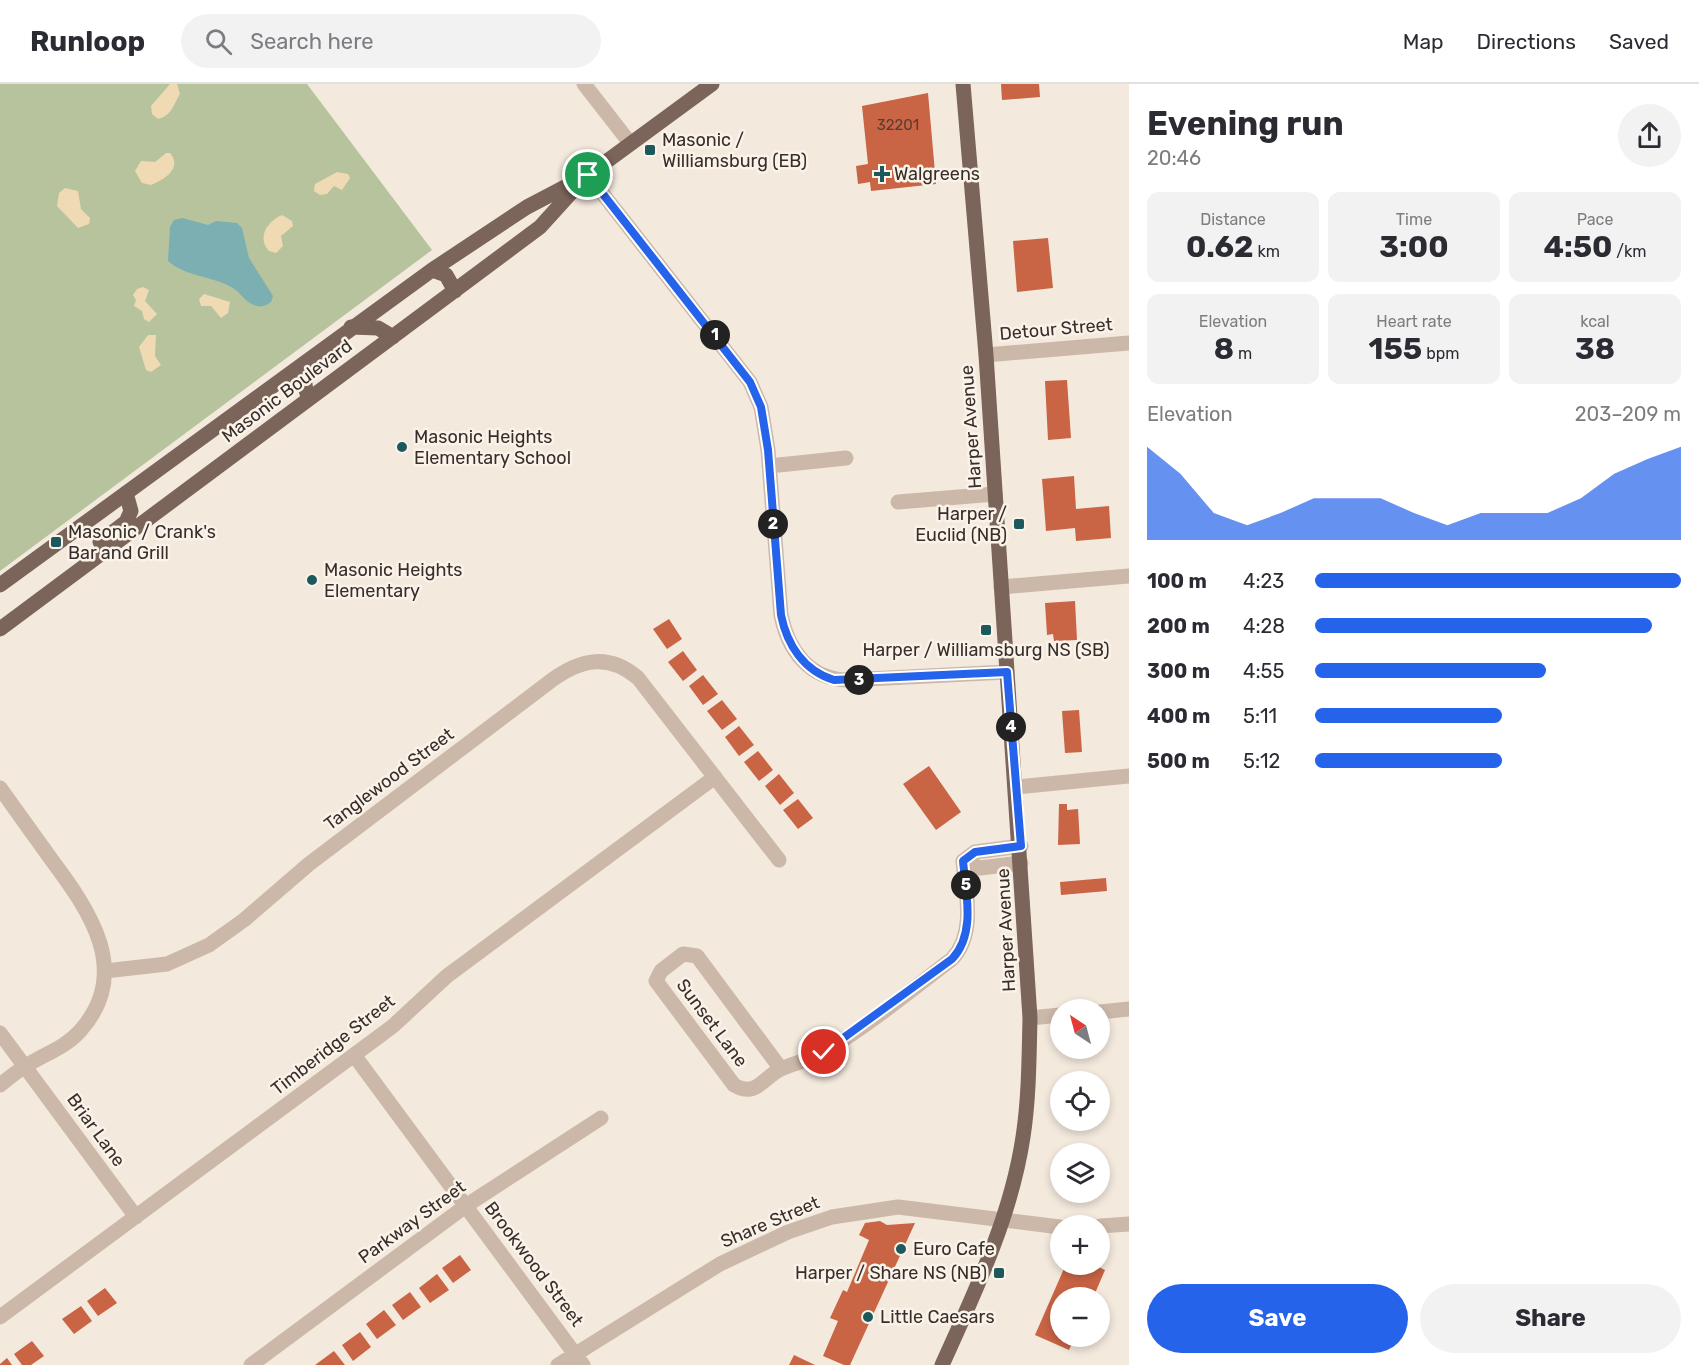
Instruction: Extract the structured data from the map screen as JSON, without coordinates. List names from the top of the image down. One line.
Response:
{"streets":{"main road":["Masonic Boulevard","Harper Avenue"],"street":["Detour Street","Tanglewood Street","Sunset Lane","Timberidge Street","Briar Lane","Parkway Street","Share Street","Brookwood Street"]},"crossings":[["Detour Street","Harper Avenue"],["Harper Avenue","Share Street"],["Tanglewood Street","Timberidge Street"],["Timberidge Street","Briar Lane"],["Timberidge Street","Brookwood Street"],["Parkway Street","Brookwood Street"],["Share Street","Brookwood Street"]],"places":{"transit":["Masonic / Williamsburg (EB)","Harper / Euclid (NB)","Masonic / Crank's Bar and Grill","Harper / Williamsburg NS (SB)","Harper / Share NS (NB)"],"health":["Walgreens"],"other":["Masonic Heights Elementary School","Masonic Heights Elementary","Euro Cafe","Little Caesars"]},"house_numbers":["32201"],"north":"top left","page":{"header":"Runloop","search":"Search here","nav":["Map","Directions","Saved"],"heading":["Evening run","20:46"],"stats":[["Distance","0.62 km"],["Time","3:00"],["Pace","4:50 /km"],["Elevation","8 m"],["Heart rate","155 bpm"],["kcal","38"]],"pins":["1","2","3","4","5"],"chart":["Elevation","203–209 m"],"list":[{"name":"100 m","note":"4:23"},{"name":"200 m","note":"4:28"},{"name":"300 m","note":"4:55"},{"name":"400 m","note":"5:11"},{"name":"500 m","note":"5:12"}],"map_buttons":["+","−"],"buttons":["Save","Share"]}}
